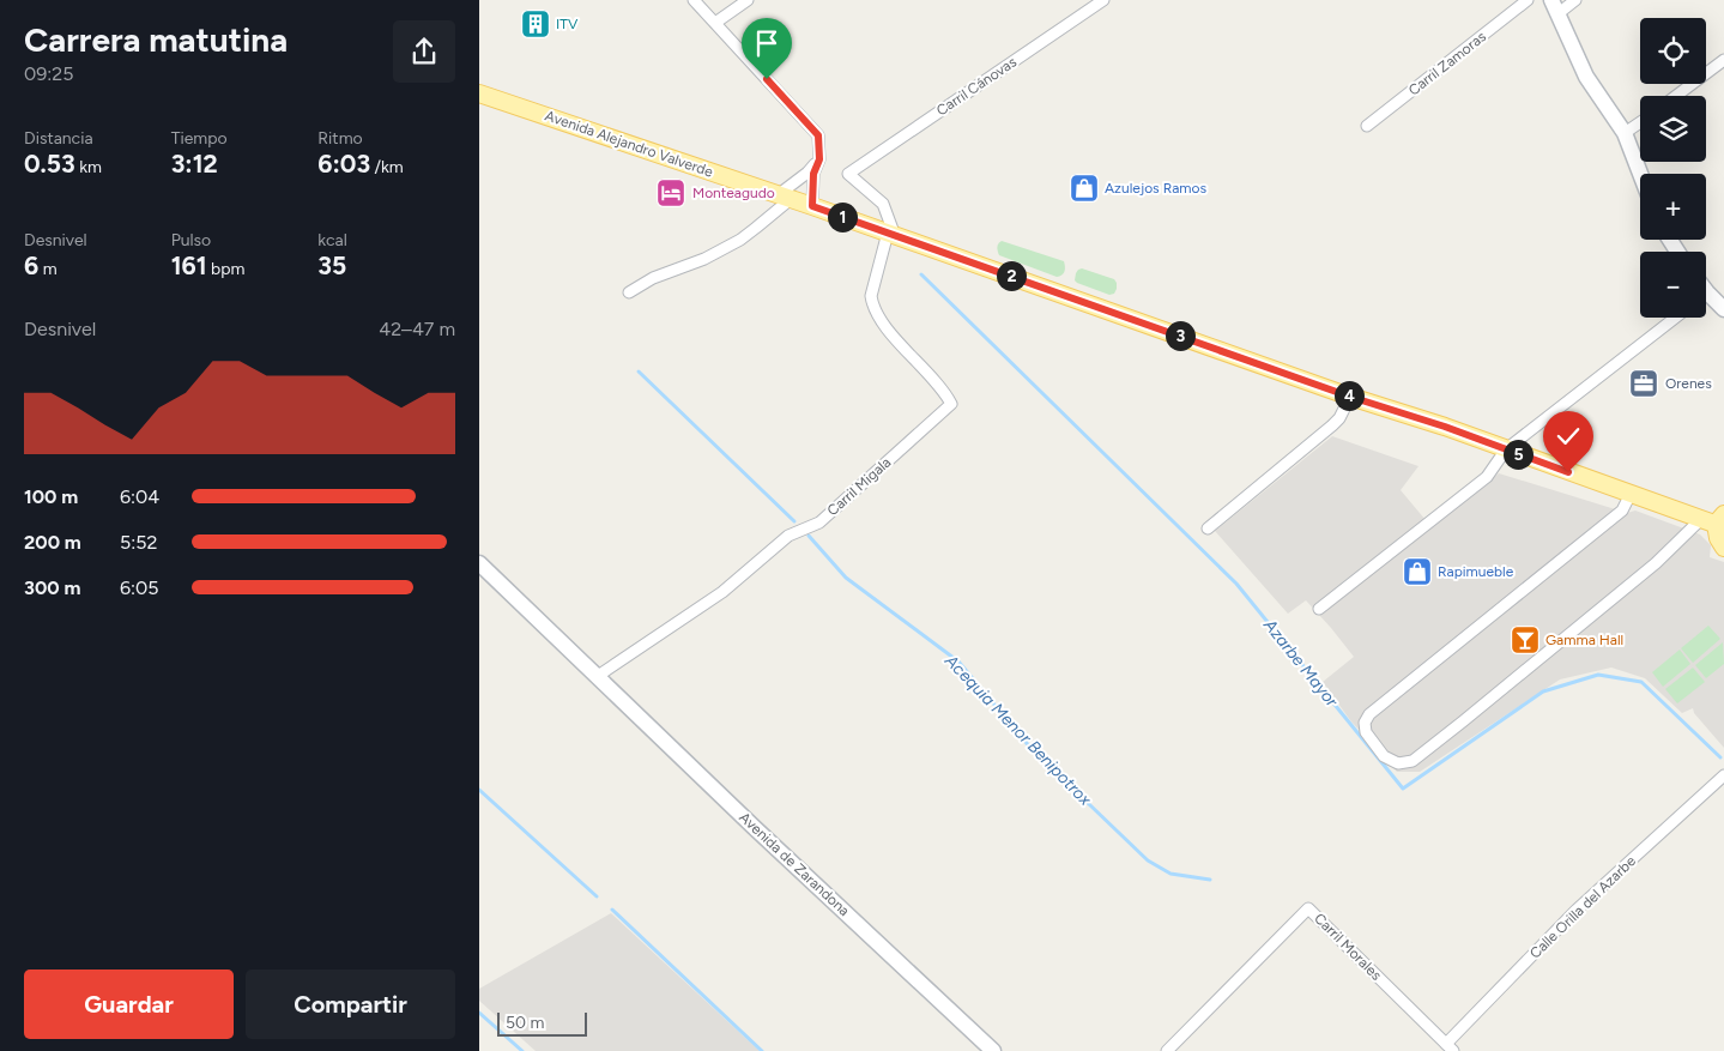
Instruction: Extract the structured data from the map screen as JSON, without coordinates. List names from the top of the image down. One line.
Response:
{"streets":{"main road":["Avenida Alejandro Valverde"],"street":["Carril Zamoras","Carril Cánovas","Carril Migala","Avenida de Zarandona","Calle Orilla del Azarbe","Carril Morales"]},"crossings":[["Carril Cánovas","Avenida Alejandro Valverde"],["Carril Cánovas","Carril Migala"],["Avenida Alejandro Valverde","Carril Migala"],["Carril Migala","Avenida de Zarandona"],["Calle Orilla del Azarbe","Carril Morales"]],"water":["Azarbe Mayor","Acequia Menor Benipotrox"],"places":{"building":["ITV"],"shop":["Azulejos Ramos","Rapimueble"],"hotel":["Monteagudo"],"office":["Orenes"],"bar":["Gamma Hall"]},"scale_bar":"50 m","page":{"heading":["Carrera matutina","09:25"],"map_buttons":["+","−"],"stats":[["Distancia","0.53 km"],["Tiempo","3:12"],["Ritmo","6:03 /km"],["Desnivel","6 m"],["Pulso","161 bpm"],["kcal","35"]],"pins":["1","2","3","4","5"],"chart":["Desnivel","42–47 m"],"list":[{"name":"100 m","note":"6:04"},{"name":"200 m","note":"5:52"},{"name":"300 m","note":"6:05"}],"buttons":["Guardar","Compartir"],"scale":"50 m"}}
